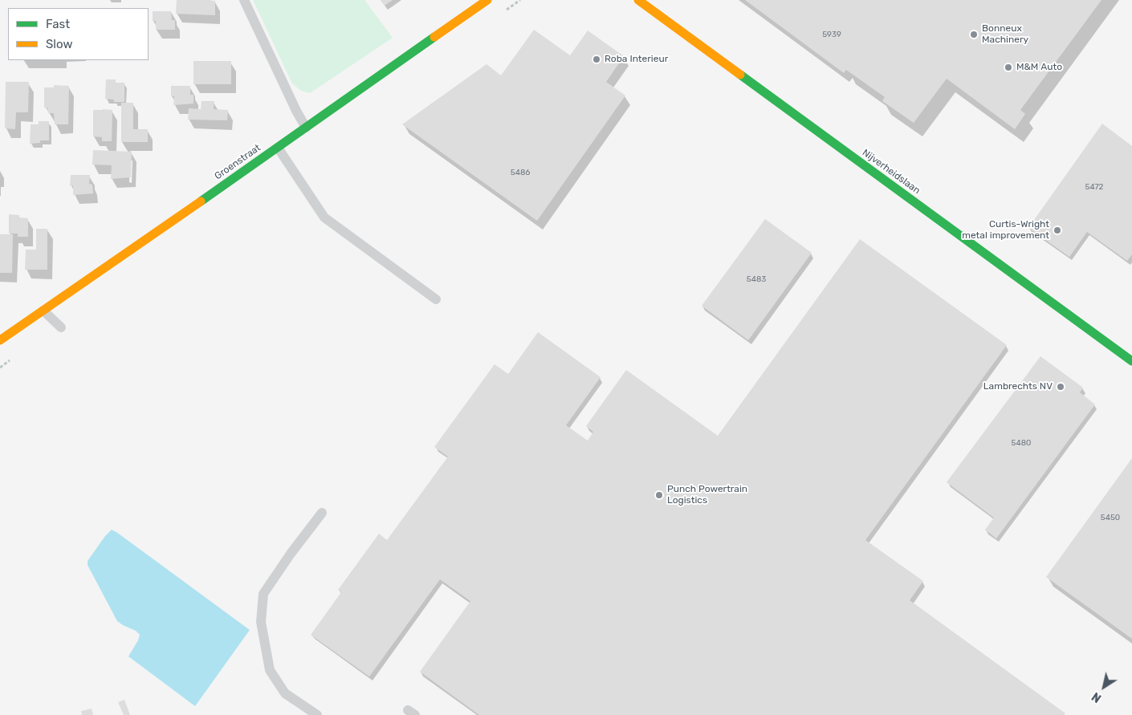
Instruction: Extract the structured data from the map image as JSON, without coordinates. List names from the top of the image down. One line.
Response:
{"streets":{"street":["Groenstraat","Nijverheidslaan"]},"places":["Bonneux Machinery","Roba Interieur","M&M Auto","Curtis-Wright metal improvement","Lambrechts NV","Punch Powertrain Logistics"],"house_numbers":["5939","5486","5472","5483","5480","5450"],"legend":["Fast","Slow"],"north":"bottom left"}
